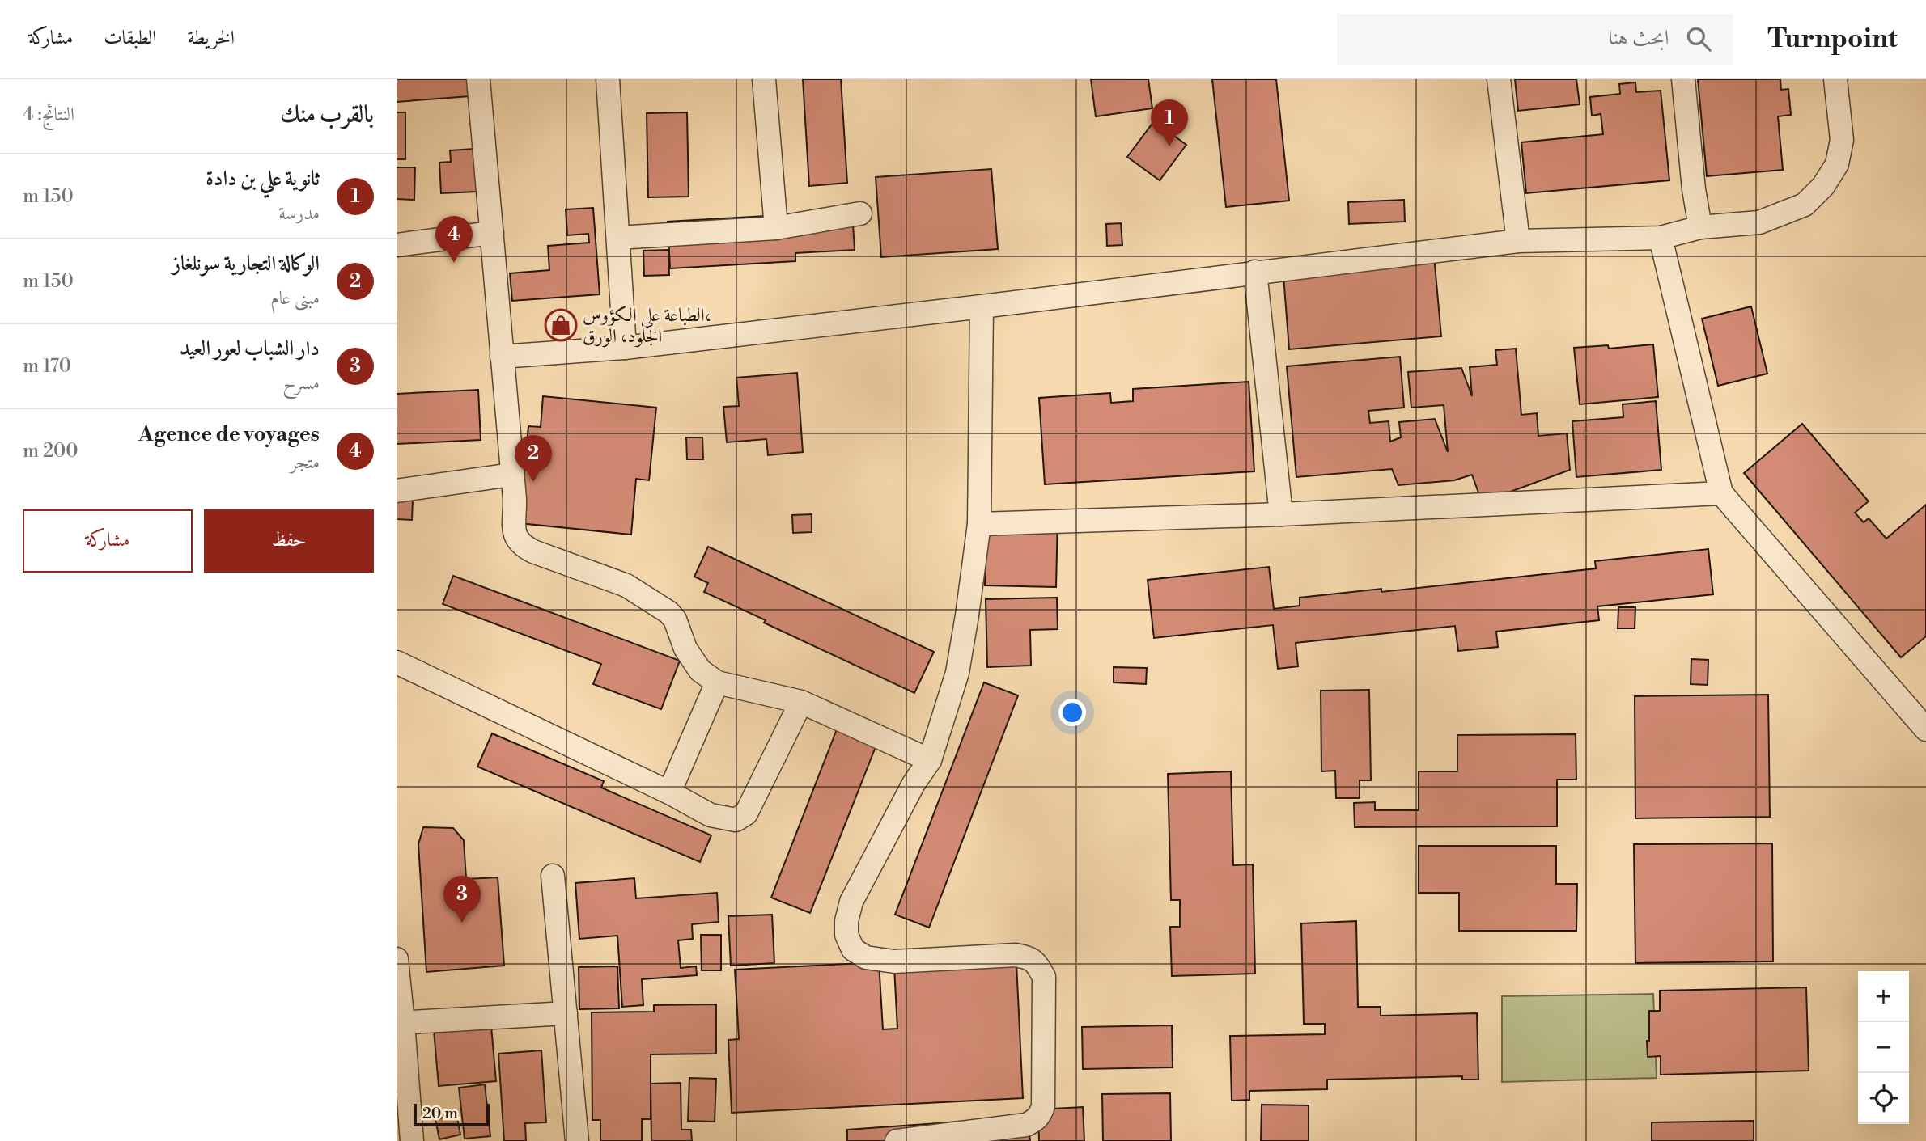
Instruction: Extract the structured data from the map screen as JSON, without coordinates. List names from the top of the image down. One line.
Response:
{"places":{"shop":["الطباعة على الكؤوس، الجلود، الورق"]},"scale_bar":"20 m","page":{"header":"Turnpoint","search":"ابحث هنا","nav":["الخريطة","الطبقات","مشاركة"],"heading":["بالقرب منك","النتائج: 4"],"pins":["1","4","2","3"],"list":[{"mark":"1","name":"ثانوية علي بن دادة","note":"مدرسة","value":"150 m"},{"mark":"2","name":"الوكالة التجارية سونلغاز","note":"مبنى عام","value":"150 m"},{"mark":"3","name":"دار الشباب لعور العيد","note":"مسرح","value":"170 m"},{"mark":"4","name":"Agence de voyages","note":"متجر","value":"200 m"}],"buttons":["حفظ","مشاركة"],"map_buttons":["+","−"],"scale":"20 m"}}
